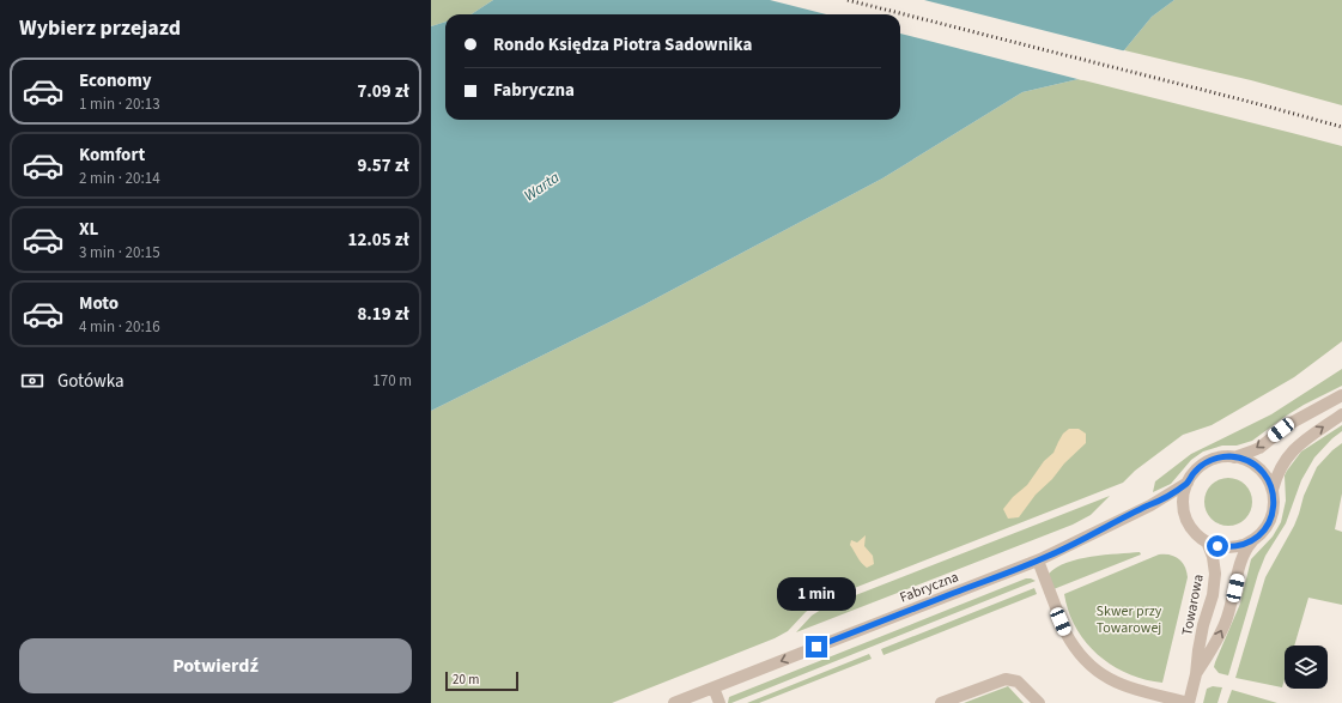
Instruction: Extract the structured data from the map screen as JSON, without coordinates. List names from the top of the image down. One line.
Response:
{"streets":{"street":["Fabryczna","Towarowa"]},"crossings":[["Fabryczna","Towarowa"]],"one_way":["Fabryczna"],"water":["Warta"],"parks":["Skwer przy Towarowej"],"scale_bar":"20 m","page":{"heading":"Wybierz przejazd","banner":["Rondo Księdza Piotra Sadownika","Fabryczna"],"list":[{"name":"Economy","note":"1 min · 20:13","value":"7.09 zł"},{"name":"Komfort","note":"2 min · 20:14","value":"9.57 zł"},{"name":"XL","note":"3 min · 20:15","value":"12.05 zł"},{"name":"Moto","note":"4 min · 20:16","value":"8.19 zł"}],"pay":["Gotówka","170 m"],"bubble":"1 min","buttons":"Potwierdź","scale":"20 m"}}
